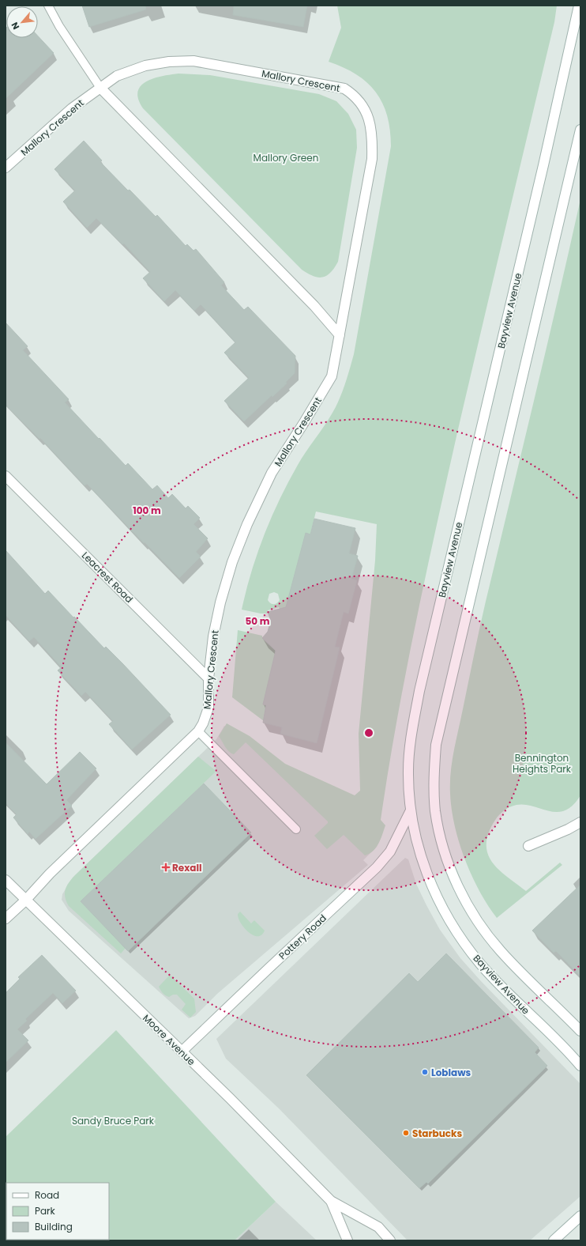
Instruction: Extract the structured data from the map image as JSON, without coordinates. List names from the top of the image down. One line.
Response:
{"streets":{"street":["Mallory Crescent","Bayview Avenue","Leacrest Road","Pottery Road","Moore Avenue"]},"crossings":[["Mallory Crescent","Leacrest Road"],["Mallory Crescent","Moore Avenue"],["Bayview Avenue","Pottery Road"],["Pottery Road","Moore Avenue"]],"parks":["Mallory Green","Bennington Heights Park","Sandy Bruce Park"],"places":{"health":["Rexall"],"other":["Loblaws","Starbucks"]},"legend":["Road","Park","Building"],"north":"bottom left","rings":["100 m","50 m"]}
